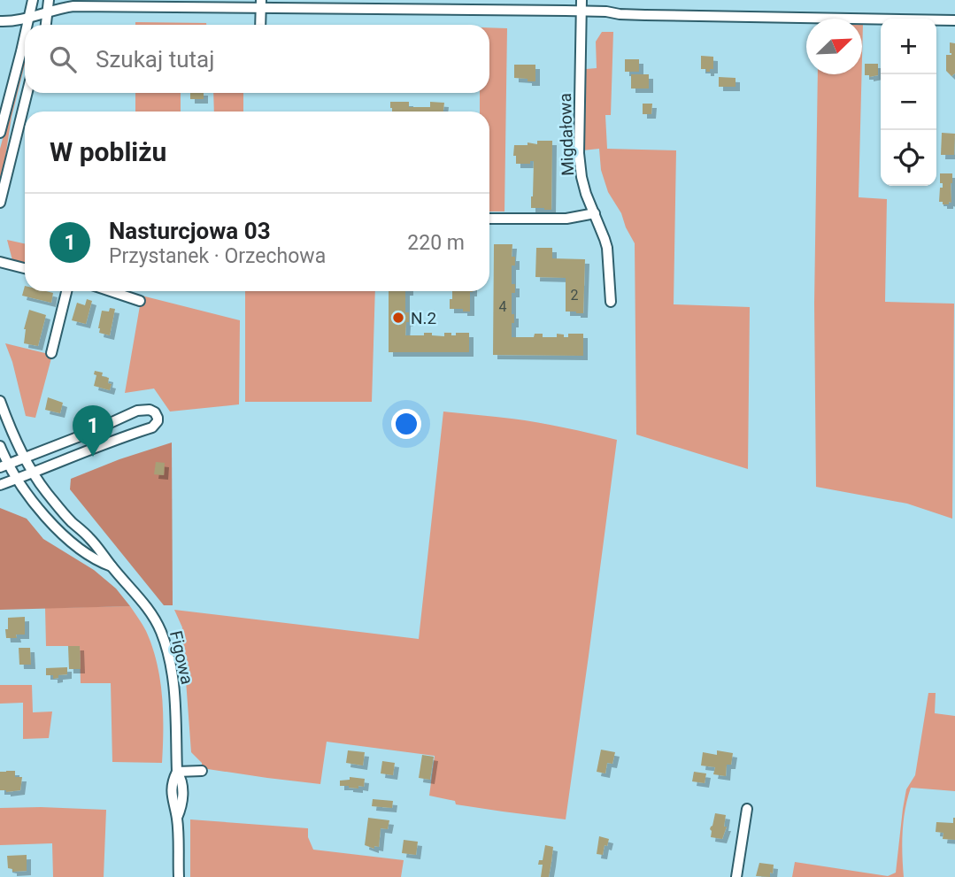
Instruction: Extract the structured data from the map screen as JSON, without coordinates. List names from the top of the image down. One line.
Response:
{"streets":{"street":["Migdałowa","Figowa"]},"places":["N.2"],"house_numbers":["2","4"],"north":"top right","page":{"map_buttons":["+","−"],"search":"Szukaj tutaj","heading":"W pobliżu","list":[{"mark":"1","name":"Nasturcjowa 03","note":"Przystanek · Orzechowa","value":"220 m"}],"pins":"1"}}
